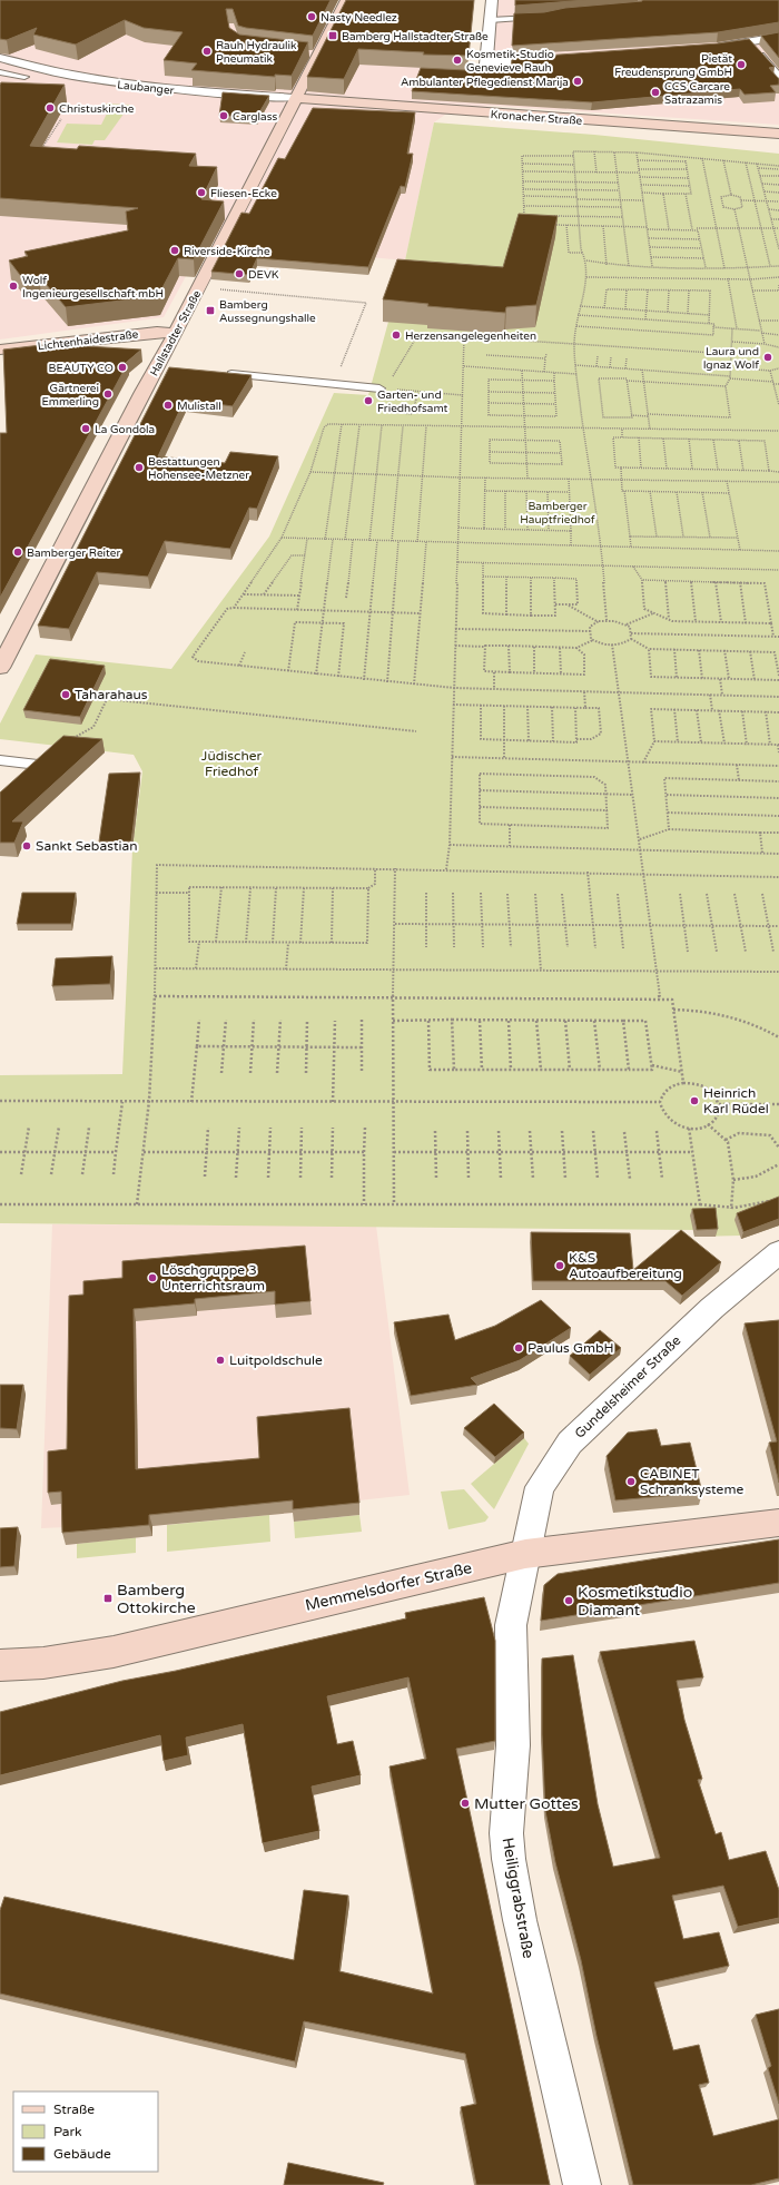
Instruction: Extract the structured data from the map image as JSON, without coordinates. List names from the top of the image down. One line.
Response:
{"streets":{"main road":["Kronacher Straße","Hallstadter Straße","Lichtenhaidestraße","Memmelsdorfer Straße"],"street":["Laubanger","Gundelsheimer Straße","Heiliggrabstraße"]},"crossings":[["Laubanger","Kronacher Straße"],["Laubanger","Hallstadter Straße"],["Kronacher Straße","Hallstadter Straße"],["Hallstadter Straße","Lichtenhaidestraße"],["Gundelsheimer Straße","Memmelsdorfer Straße"],["Gundelsheimer Straße","Heiliggrabstraße"],["Memmelsdorfer Straße","Heiliggrabstraße"]],"parks":["Bamberger Hauptfriedhof","Jüdischer Friedhof"],"places":{"other":["Nasty Needlez","Rauh Hydraulik Pneumatik","Kosmetik-Studio Genevieve Rauh","Pietät Freudensprung GmbH","Ambulanter Pflegedienst Marija","CCS Carcare Satrazamis","Christuskirche","Carglass","Fliesen-Ecke","Riverside-Kirche","DEVK","Wolf Ingenieurgesellschaft mbH","Herzensangelegenheiten","Laura und Ignaz Wolf","BEAUTY CO","Gärtnerei Emmerling","Garten- und Friedhofsamt","Mulistall","La Gondola","Bestattungen Hohensee-Metzner","Bamberger Reiter","Taharahaus","Sankt Sebastian","Heinrich Karl Rüdel","K&S Autoaufbereitung","Löschgruppe 3 Unterrichtsraum","Paulus GmbH","Luitpoldschule","CABINET Schranksysteme","Kosmetikstudio Diamant","Mutter Gottes"],"transit":["Bamberg Hallstadter Straße","Bamberg Aussegnungshalle","Bamberg Ottokirche"]},"legend":["Straße","Park","Gebäude"]}
